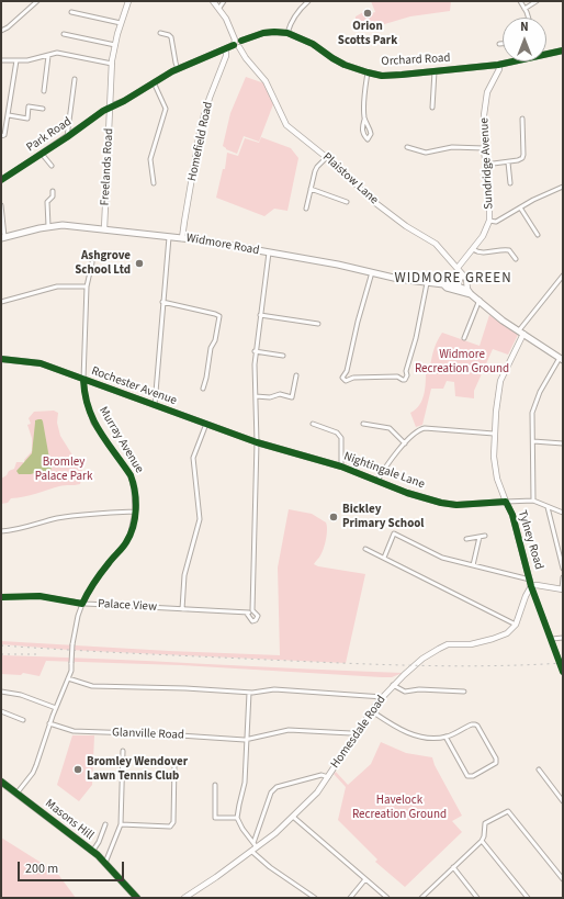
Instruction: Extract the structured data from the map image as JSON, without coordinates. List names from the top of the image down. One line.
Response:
{"streets":{"main road":["Widmore Road","Masons Hill"],"street":["Orchard Road","Park Road","Homefield Road","Sundridge Avenue","Freelands Road","Plaistow Lane","Rochester Avenue","Murray Avenue","Nightingale Lane","Tylney Road","Palace View","Homesdale Road","Glanville Road"]},"crossings":[["Orchard Road","Park Road"],["Orchard Road","Homefield Road"],["Orchard Road","Sundridge Avenue"],["Orchard Road","Freelands Road"],["Orchard Road","Plaistow Lane"],["Park Road","Freelands Road"],["Homefield Road","Widmore Road"],["Sundridge Avenue","Plaistow Lane"],["Freelands Road","Widmore Road"],["Plaistow Lane","Widmore Road"],["Widmore Road","Tylney Road"],["Rochester Avenue","Murray Avenue"],["Rochester Avenue","Nightingale Lane"],["Murray Avenue","Palace View"],["Murray Avenue","Glanville Road"],["Murray Avenue","Masons Hill"],["Nightingale Lane","Tylney Road"],["Homesdale Road","Glanville Road"]],"districts":["WIDMORE GREEN"],"parks":["Widmore Recreation Ground","Bromley Palace Park","Havelock Recreation Ground"],"places":["Orion Scotts Park","Ashgrove School Ltd","Bickley Primary School","Bromley Wendover Lawn Tennis Club"],"scale_bar":"200 m","north":"top"}
